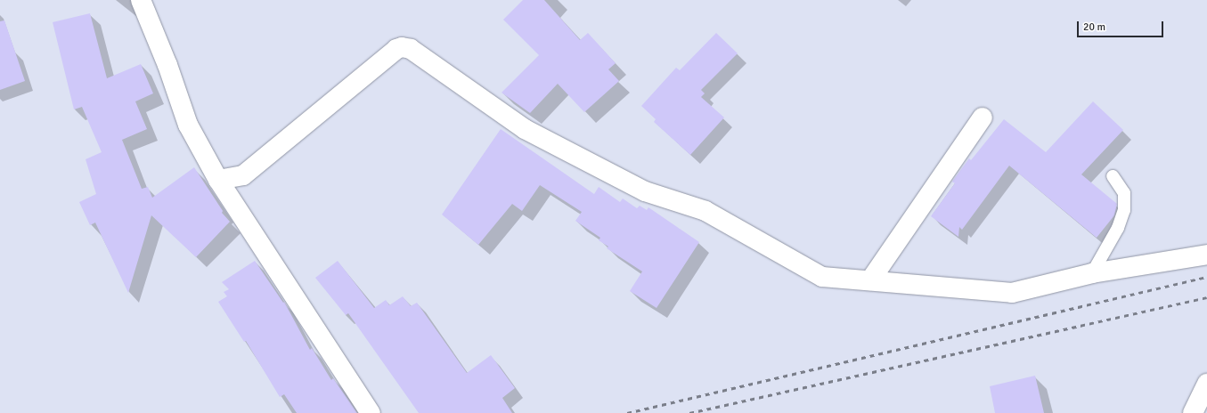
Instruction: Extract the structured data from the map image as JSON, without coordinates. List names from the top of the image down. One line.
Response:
{"scale_bar":"20 m"}
